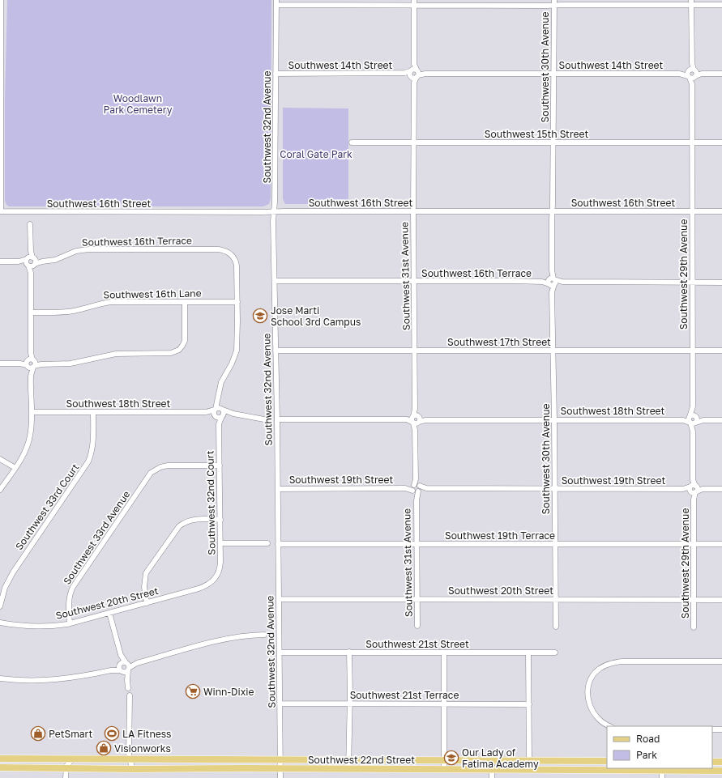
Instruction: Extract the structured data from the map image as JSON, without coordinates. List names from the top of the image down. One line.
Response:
{"streets":{"main road":["Southwest 22nd Street"],"street":["Southwest 14th Street","Southwest 30th Avenue","Southwest 32nd Avenue","Southwest 15th Street","Southwest 16th Street","Southwest 16th Terrace","Southwest 29th Avenue","Southwest 31st Avenue","Southwest 16th Lane","Southwest 17th Street","Southwest 18th Street","Southwest 19th Street","Southwest 32nd Court","Southwest 33rd Court","Southwest 19th Terrace","Southwest 33rd Avenue","Southwest 20th Street","Southwest 21st Street","Southwest 21st Terrace"]},"crossings":[["Southwest 14th Street","Southwest 30th Avenue"],["Southwest 14th Street","Southwest 32nd Avenue"],["Southwest 14th Street","Southwest 29th Avenue"],["Southwest 14th Street","Southwest 31st Avenue"],["Southwest 30th Avenue","Southwest 15th Street"],["Southwest 30th Avenue","Southwest 16th Street"],["Southwest 30th Avenue","Southwest 16th Terrace"],["Southwest 30th Avenue","Southwest 17th Street"],["Southwest 30th Avenue","Southwest 18th Street"],["Southwest 30th Avenue","Southwest 19th Street"],["Southwest 30th Avenue","Southwest 19th Terrace"],["Southwest 30th Avenue","Southwest 20th Street"],["Southwest 32nd Avenue","Southwest 16th Street"],["Southwest 32nd Avenue","Southwest 16th Terrace"],["Southwest 32nd Avenue","Southwest 17th Street"],["Southwest 32nd Avenue","Southwest 19th Street"],["Southwest 32nd Avenue","Southwest 19th Terrace"],["Southwest 32nd Avenue","Southwest 20th Street"],["Southwest 32nd Avenue","Southwest 21st Street"],["Southwest 32nd Avenue","Southwest 21st Terrace"],["Southwest 32nd Avenue","Southwest 22nd Street"],["Southwest 15th Street","Southwest 29th Avenue"],["Southwest 15th Street","Southwest 31st Avenue"],["Southwest 16th Street","Southwest 29th Avenue"],["Southwest 16th Street","Southwest 31st Avenue"],["Southwest 16th Terrace","Southwest 29th Avenue"],["Southwest 16th Terrace","Southwest 31st Avenue"],["Southwest 16th Terrace","Southwest 16th Lane"],["Southwest 29th Avenue","Southwest 17th Street"],["Southwest 29th Avenue","Southwest 18th Street"],["Southwest 29th Avenue","Southwest 19th Street"],["Southwest 29th Avenue","Southwest 19th Terrace"],["Southwest 29th Avenue","Southwest 20th Street"],["Southwest 31st Avenue","Southwest 17th Street"],["Southwest 31st Avenue","Southwest 18th Street"],["Southwest 31st Avenue","Southwest 19th Street"],["Southwest 31st Avenue","Southwest 19th Terrace"],["Southwest 31st Avenue","Southwest 20th Street"],["Southwest 18th Street","Southwest 32nd Court"],["Southwest 18th Street","Southwest 33rd Court"],["Southwest 32nd Court","Southwest 33rd Avenue"],["Southwest 32nd Court","Southwest 20th Street"],["Southwest 33rd Avenue","Southwest 20th Street"]],"parks":["Woodlawn Park Cemetery","Coral Gate Park"],"places":{"school or university":["Jose Marti School 3rd Campus","Our Lady of Fatima Academy"],"supermarket":["Winn-Dixie"],"shop":["PetSmart","Visionworks"],"sports":["LA Fitness"]},"legend":["Road","Park"]}
